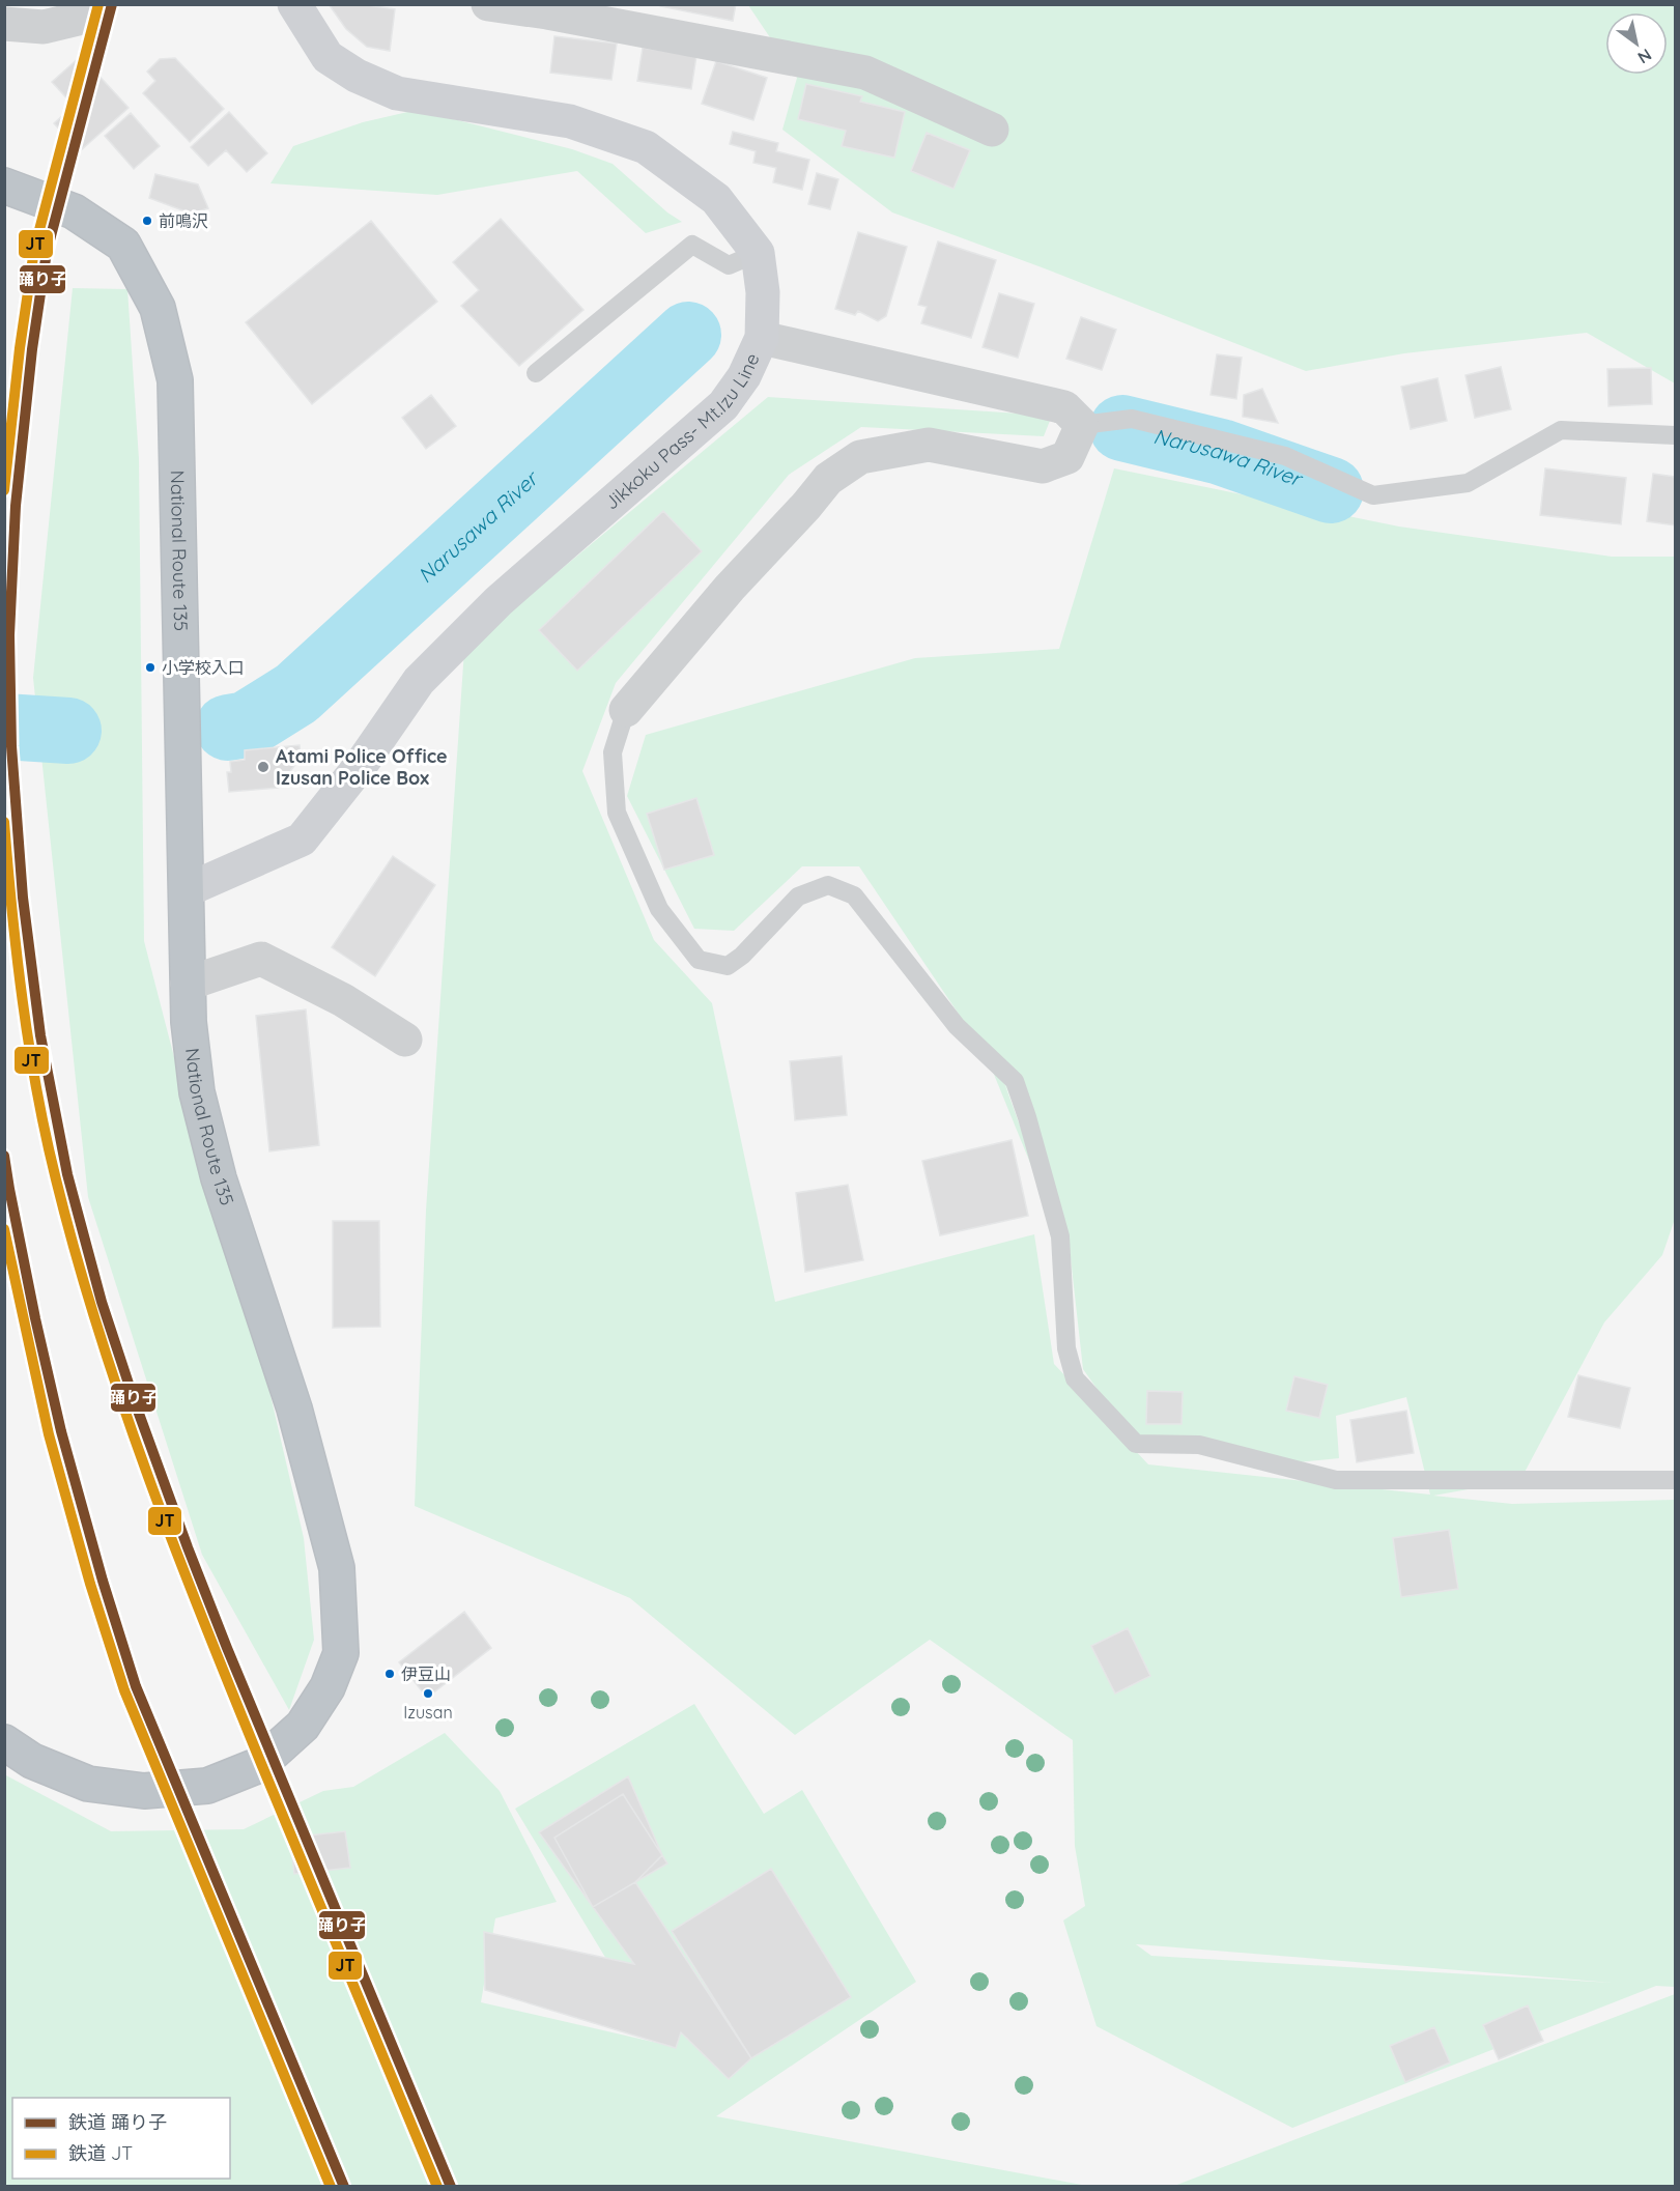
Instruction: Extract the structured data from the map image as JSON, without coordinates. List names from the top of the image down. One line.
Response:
{"streets":{"highway":["National Route 135"],"main road":["Jikkoku Pass- Mt.Izu Line"]},"crossings":[["Jikkoku Pass- Mt.Izu Line","National Route 135"]],"water":["Narusawa River"],"places":["前鳴沢","小学校入口","Atami Police Office Izusan Police Box","伊豆山","Izusan"],"lines":["rail line 踊り子","rail line JT"],"legend":["鉄道 踊り子","鉄道 JT"],"north":"bottom right"}
